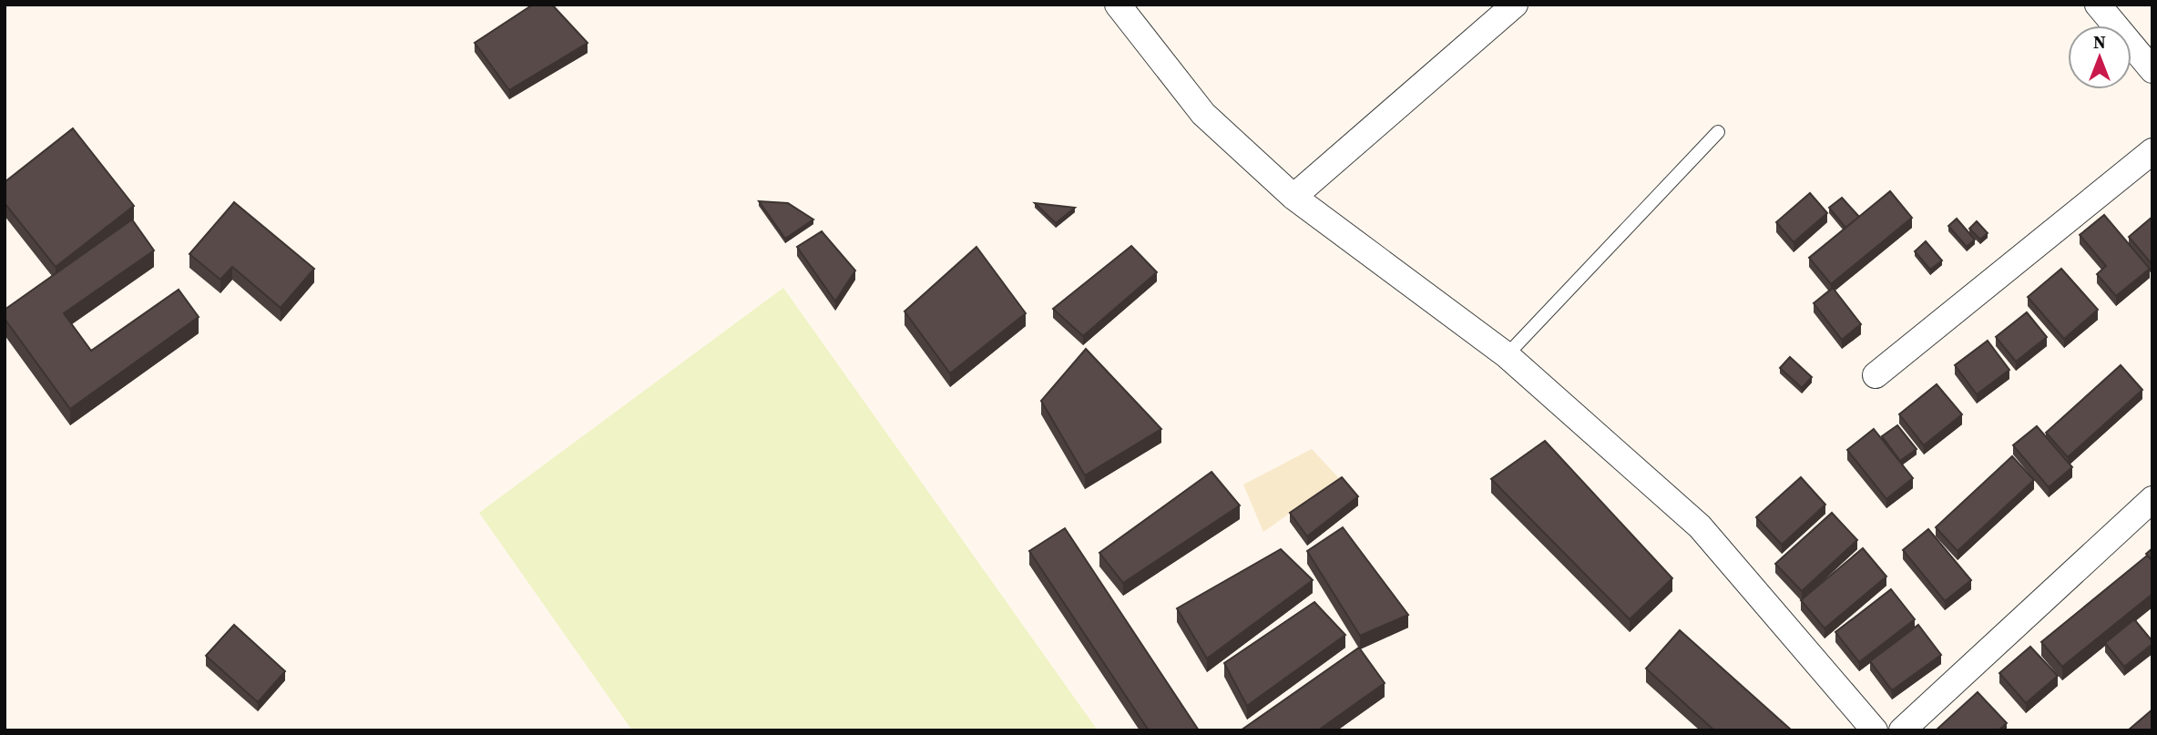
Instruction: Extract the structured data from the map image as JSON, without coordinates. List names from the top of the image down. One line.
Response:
{"north":"top"}
